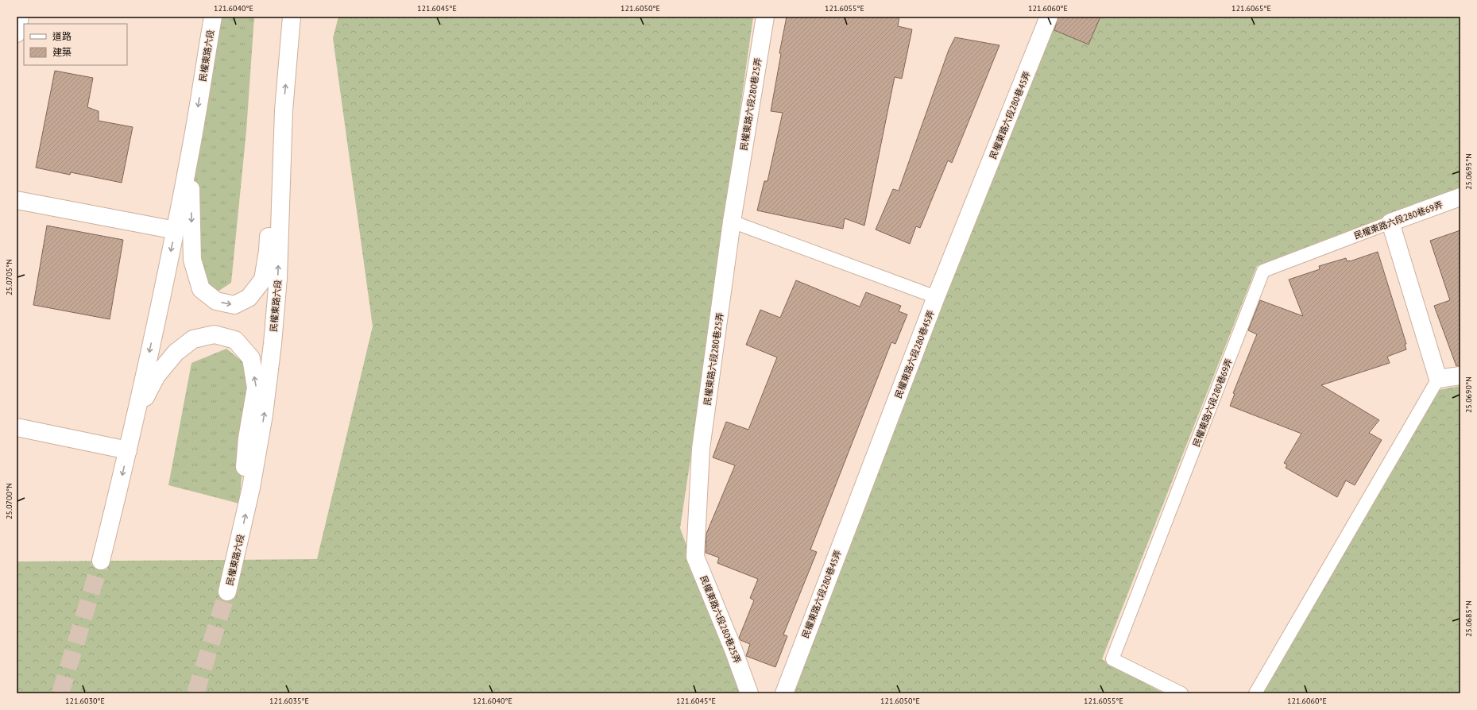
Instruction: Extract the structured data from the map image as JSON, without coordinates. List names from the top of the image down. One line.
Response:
{"streets":{"street":["民權東路六段","民權東路六段280巷25弄","民權東路六段280巷45弄","民權東路六段280巷69弄"]},"legend":["道路","建築"],"coordinates":["121.6040°E","121.6045°E","121.6050°E","121.6055°E","121.6060°E","121.6065°E","25.0695°N","25.0705°N","25.0690°N","25.0700°N","25.0685°N","121.6030°E","121.6035°E"]}
